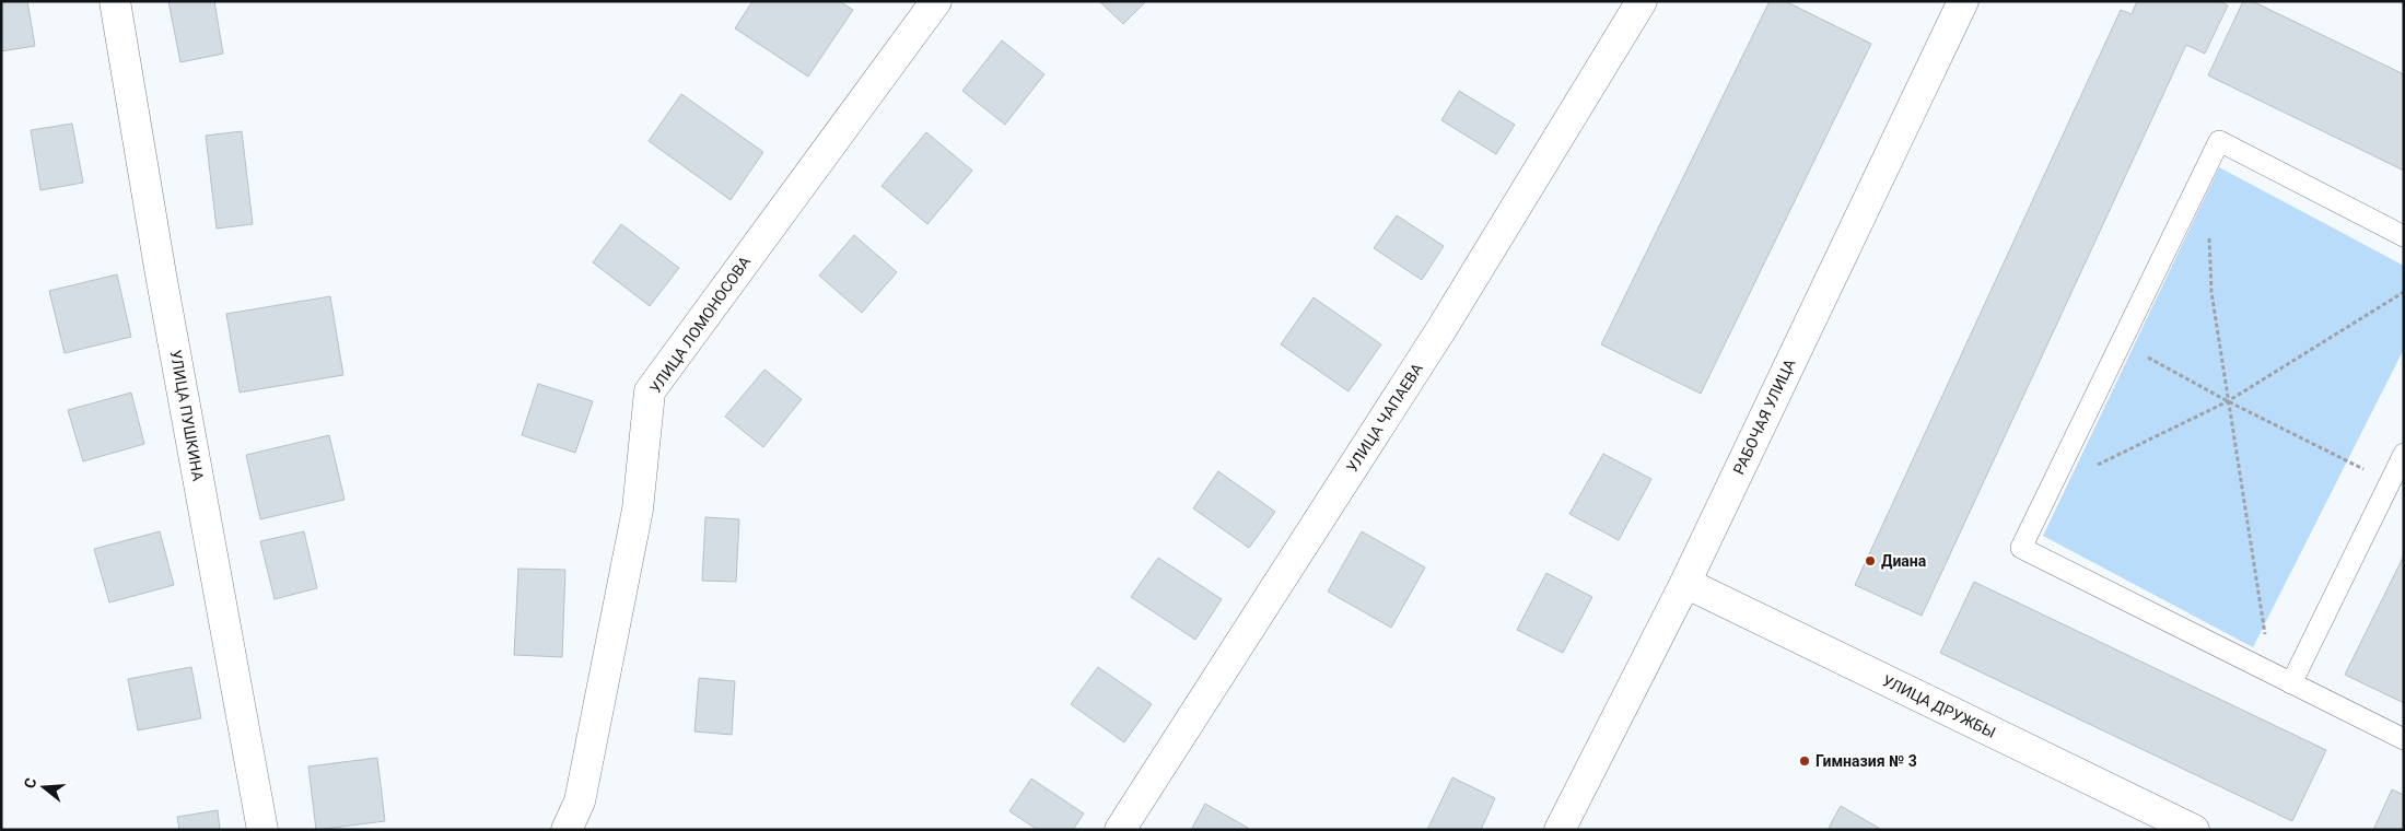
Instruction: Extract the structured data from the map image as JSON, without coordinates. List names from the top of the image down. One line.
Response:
{"streets":{"street":["УЛИЦА ЛОМОНОСОВА","УЛИЦА ПУШКИНА","РАБОЧАЯ УЛИЦА","УЛИЦА ЧАПАЕВА","УЛИЦА ДРУЖБЫ"]},"crossings":[["РАБОЧАЯ УЛИЦА","УЛИЦА ДРУЖБЫ"]],"places":["Диана","Гимназия № 3"],"north":"left"}
